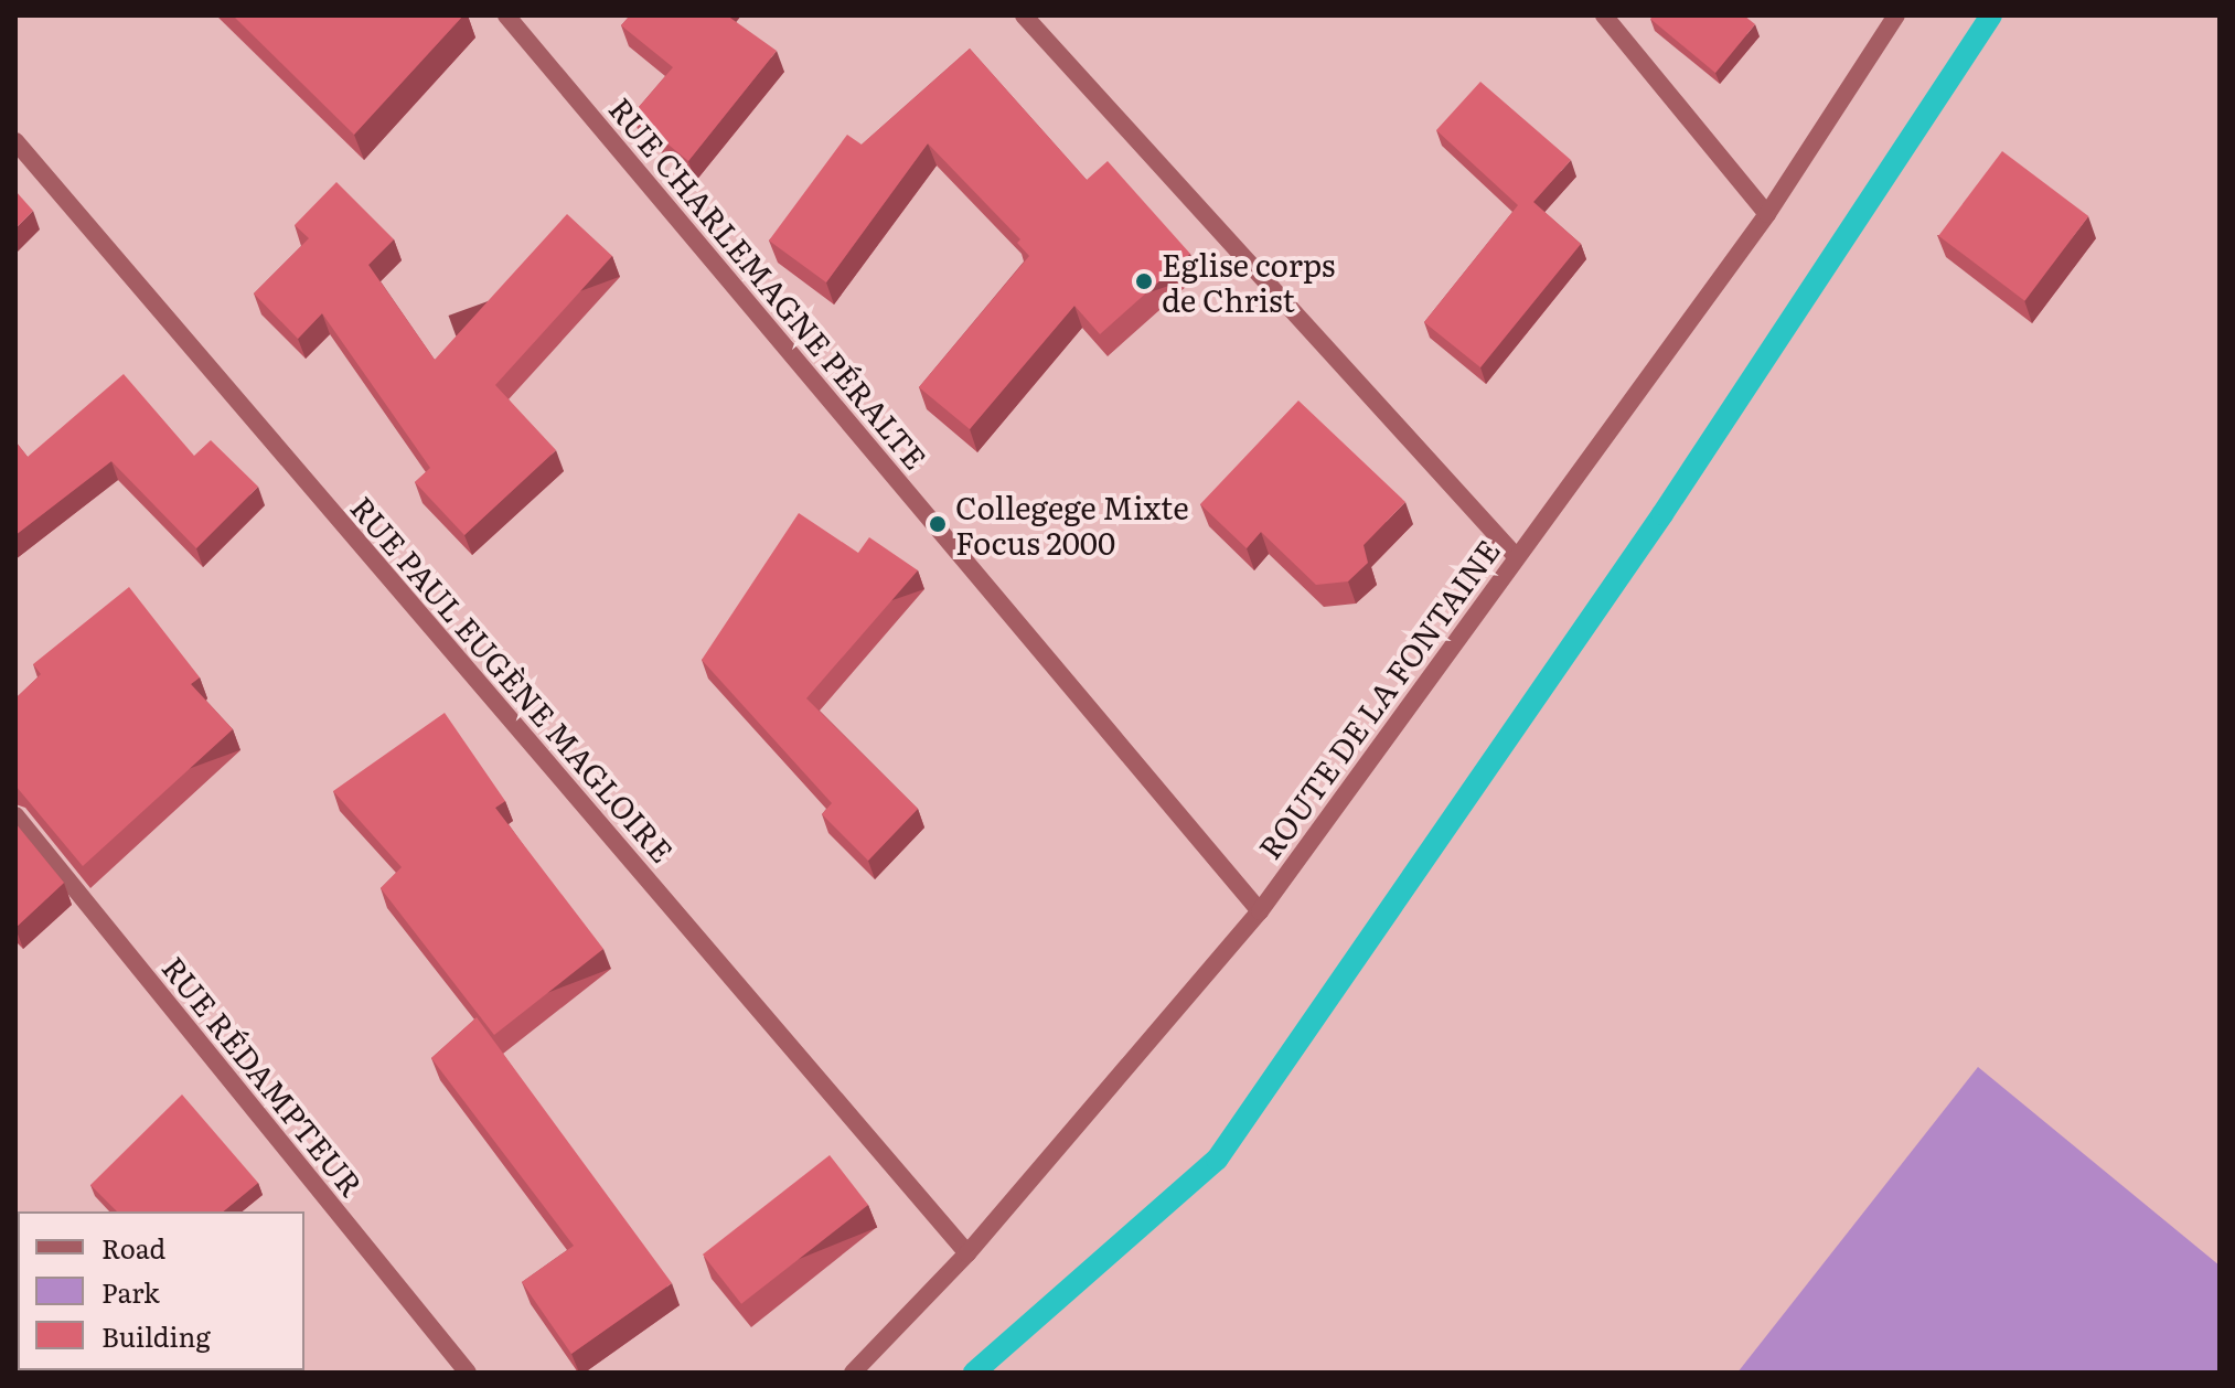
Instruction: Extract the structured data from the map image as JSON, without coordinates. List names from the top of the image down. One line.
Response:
{"streets":{"street":["RUE CHARLEMAGNE PÉRALTE","RUE PAUL EUGÈNE MAGLOIRE","ROUTE DE LA FONTAINE","RUE RÉDAMPTEUR"]},"crossings":[["RUE CHARLEMAGNE PÉRALTE","ROUTE DE LA FONTAINE"],["RUE PAUL EUGÈNE MAGLOIRE","ROUTE DE LA FONTAINE"]],"places":["Eglise corps de Christ","Collegege Mixte Focus 2000"],"legend":["Road","Park","Building"]}
